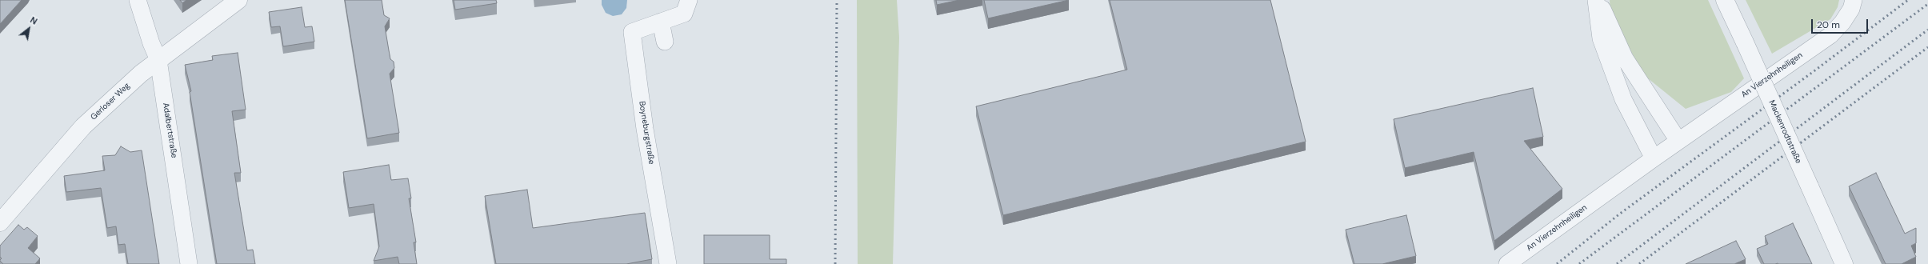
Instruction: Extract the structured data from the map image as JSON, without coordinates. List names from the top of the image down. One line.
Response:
{"streets":{"street":["An Vierzehnheiligen","Gerloser Weg","Adalbertstraße","Mackenrodtstraße","Boyneburgstraße"]},"crossings":[["Gerloser Weg","Adalbertstraße"]],"scale_bar":"20 m","north":"top right"}
